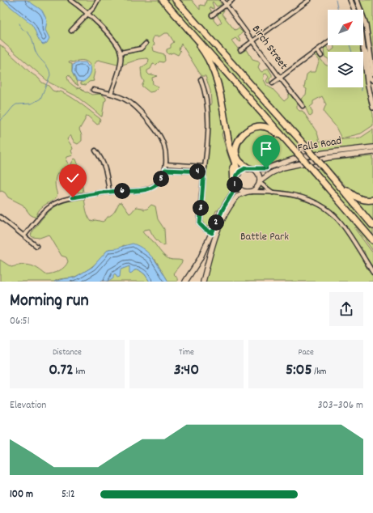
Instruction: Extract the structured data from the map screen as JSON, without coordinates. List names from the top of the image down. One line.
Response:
{"streets":{"main road":["Falls Road"],"street":["Birch Street"]},"parks":["Battle Park"],"north":"top right","page":{"pins":["4","5","1","6","3","2"],"heading":["Morning run","06:51"],"stats":[["Distance","0.72 km"],["Time","3:40"],["Pace","5:05 /km"]],"chart":["Elevation","303–306 m"],"list":[{"name":"100 m","note":"5:12"}]}}
